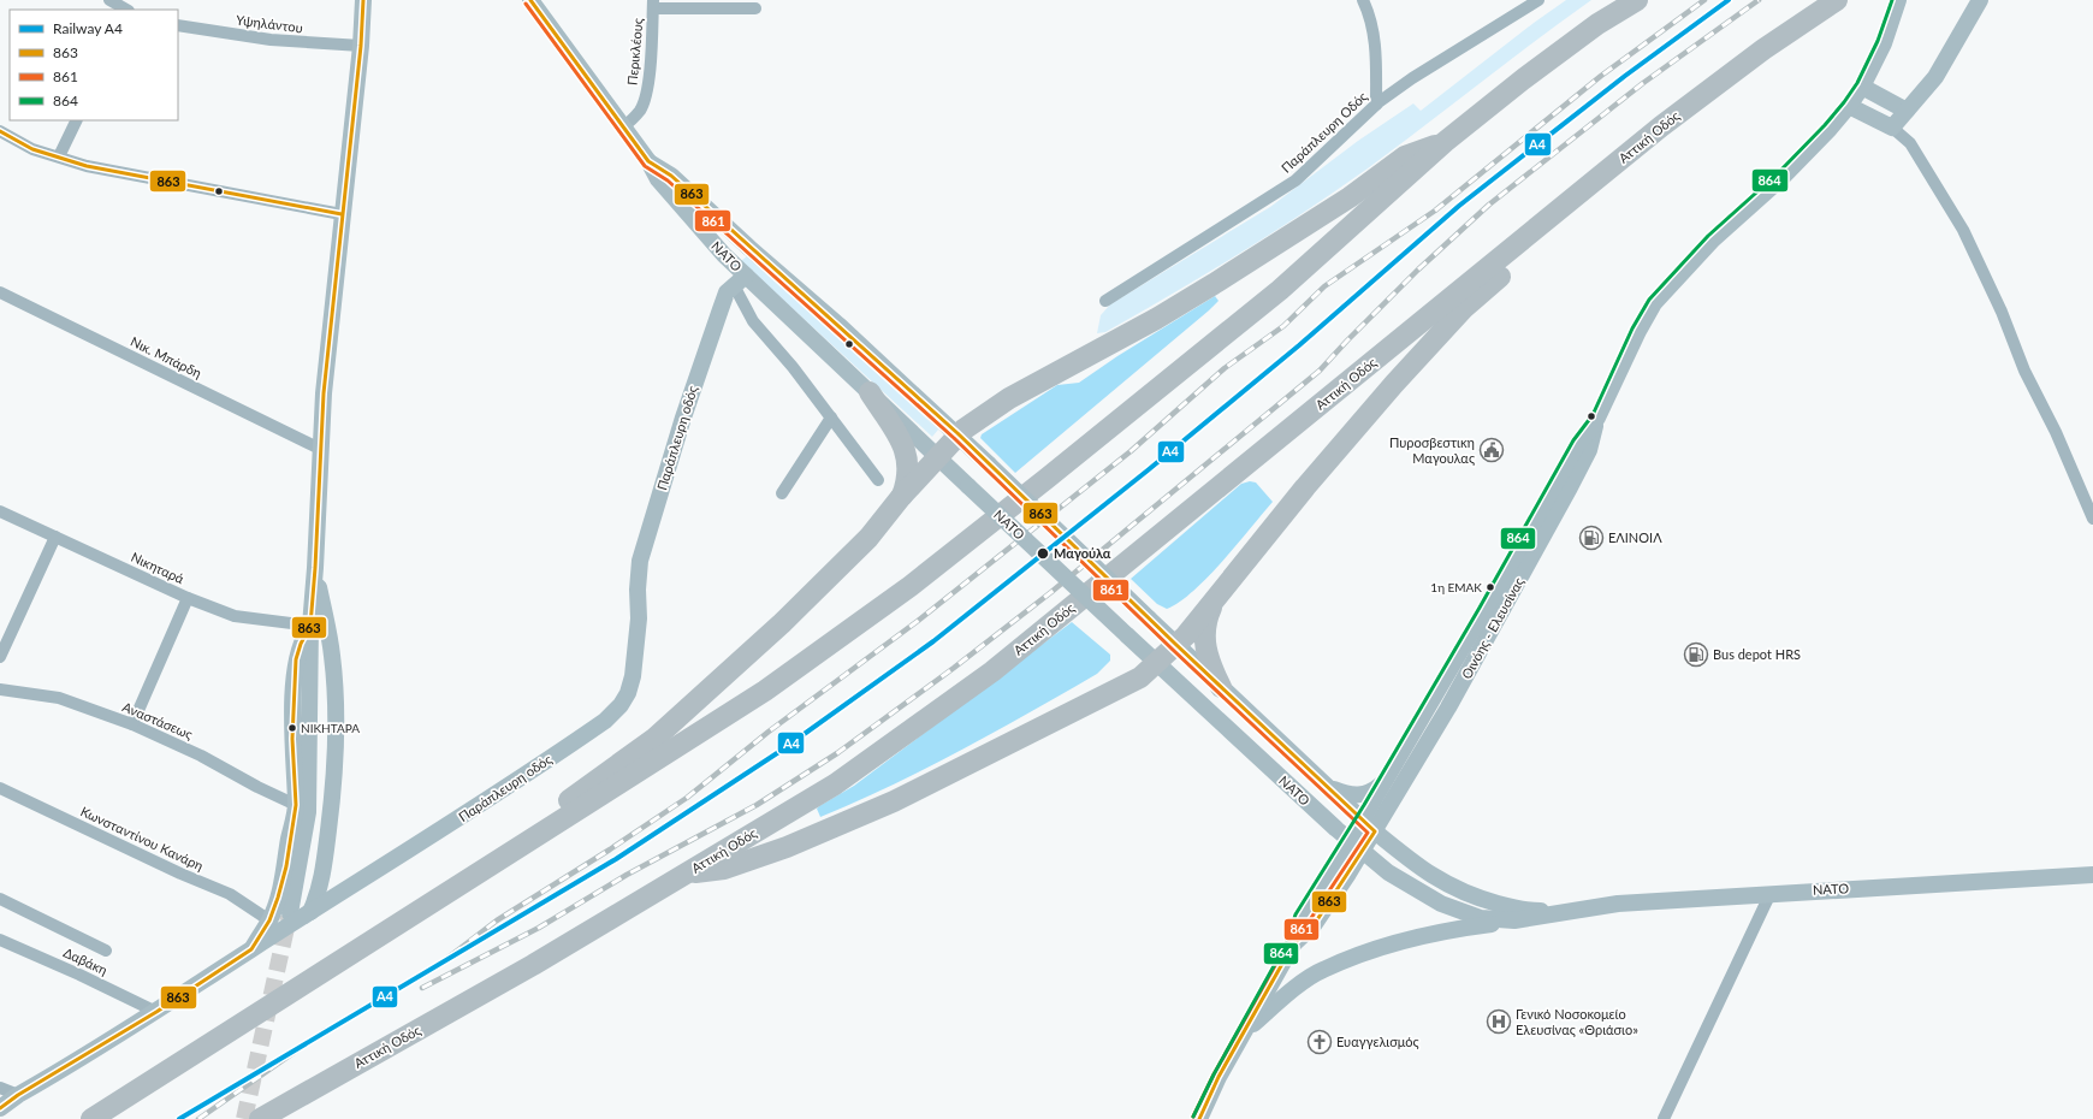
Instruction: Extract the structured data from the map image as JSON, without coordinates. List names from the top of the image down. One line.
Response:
{"streets":{"highway":["Αττική Οδός"],"main road":["ΝΑΤΟ","Παράπλευρη οδός","Οινόης - Ελευσίνας"],"street":["Υψηλάντου","Περικλέους","Παράπλευρη Οδός","Νικ. Μπάρδη","Νικηταρά","Αναστάσεως","Κωνσταντίνου Κανάρη","Δαβάκη"]},"crossings":[["ΝΑΤΟ","Παράπλευρη οδός"],["ΝΑΤΟ","Οινόης - Ελευσίνας"],["Παράπλευρη οδός","Δαβάκη"]],"places":{"public building":["Πυροσβεστικη Μαγουλας"],"fuel station":["ΕΛΙΝΟΙΛ","Bus depot HRS"],"other":["Μαγούλα","1η ΕΜΑΚ","ΝΙΚΗΤΑΡΑ"],"hospital":["Γενικό Νοσοκομείο Ελευσίνας «Θριάσιο»"],"church":["Ευαγγελισμός"]},"lines":["rail line A4","transit line 863","transit line 864","transit line 861"],"legend":["Railway A4","863","861","864"]}
